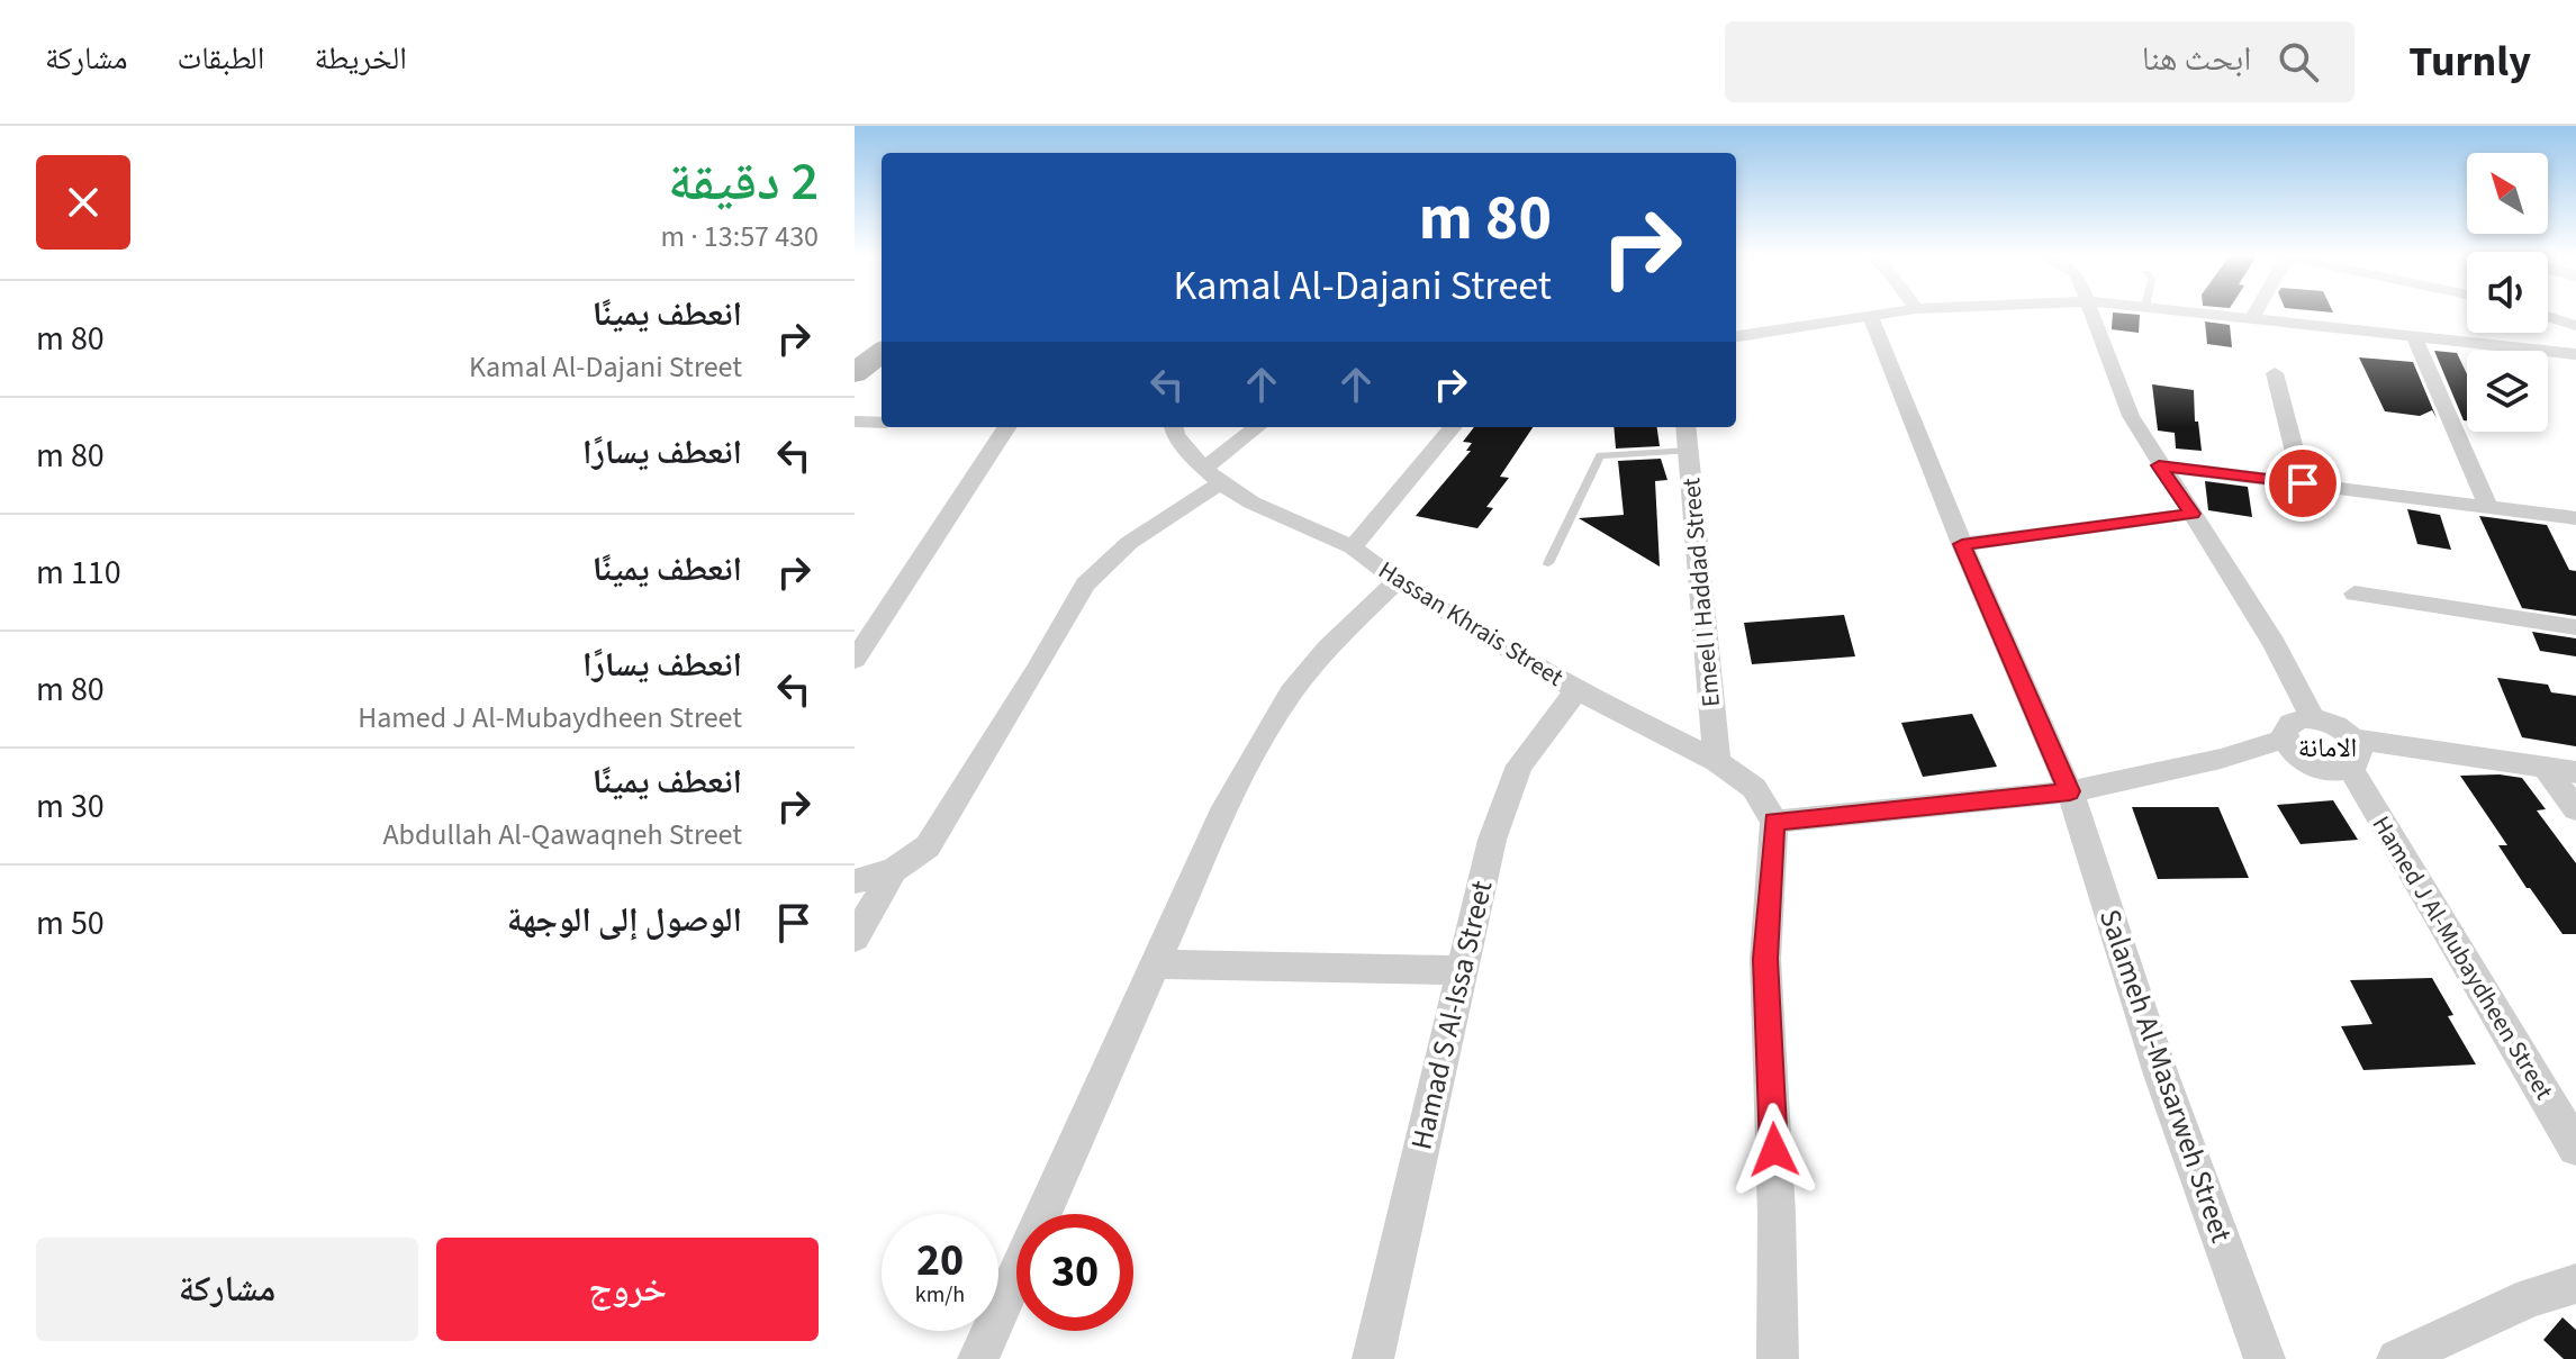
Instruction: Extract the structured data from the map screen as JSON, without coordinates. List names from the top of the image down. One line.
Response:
{"streets":{"street":["Emeel I Haddad Street","Hassan Khrais Street","Hamed J Al-Mubaydheen Street","Hamad S Al-Issa Street","Salameh Al-Masarweh Street"]},"crossings":[["Emeel I Haddad Street","Hassan Khrais Street"],["Hassan Khrais Street","Hamad S Al-Issa Street"]],"districts":["الامانة"],"north":"top left","page":{"header":"Turnly","search":"ابحث هنا","nav":["الخريطة","الطبقات","مشاركة"],"heading":["2 دقيقة","430 m · 13:57"],"turn":["80 m","Kamal Al-Dajani Street"],"list":[{"name":"انعطف يمينًا","note":"Kamal Al-Dajani Street","value":"80 m"},{"name":"انعطف يسارًا","value":"80 m"},{"name":"انعطف يمينًا","value":"110 m"},{"name":"انعطف يسارًا","note":"Hamed J Al-Mubaydheen Street","value":"80 m"},{"name":"انعطف يمينًا","note":"Abdullah Al-Qawaqneh Street","value":"30 m"},{"name":"الوصول إلى الوجهة","value":"50 m"}],"speed":"20 km/h","limit":"30","buttons":["خروج","مشاركة"]}}
